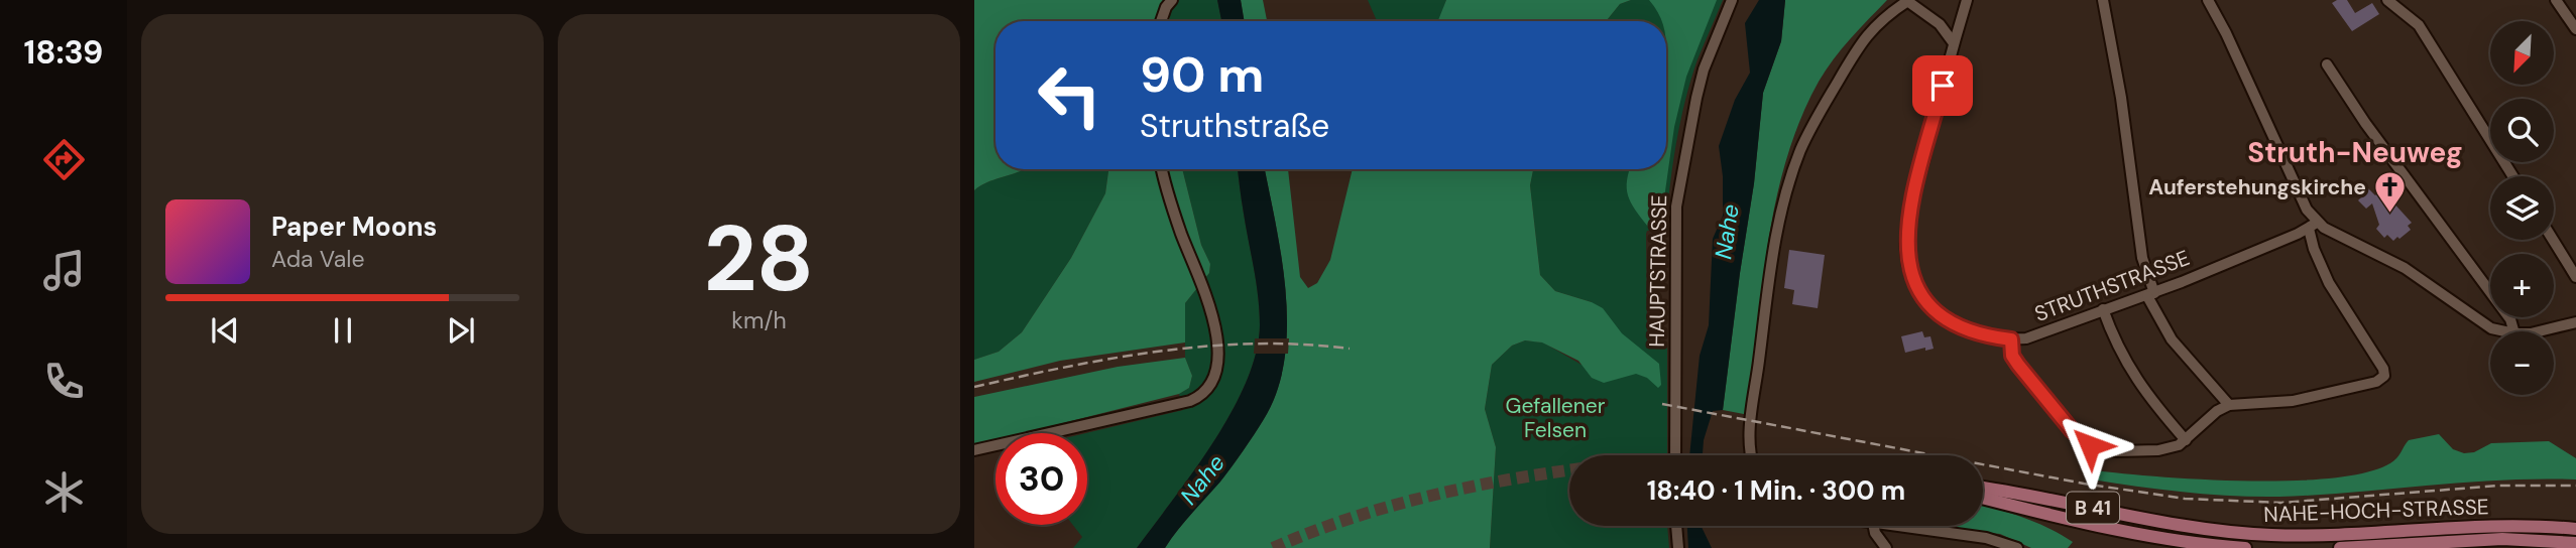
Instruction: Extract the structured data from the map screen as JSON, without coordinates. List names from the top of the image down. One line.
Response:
{"streets":{"main road":["B 41","NAHE-HOCH-STRASSE"],"street":["HAUPTSTRASSE","STRUTHSTRASSE"]},"districts":["Struth-Neuweg"],"water":["Nahe"],"parks":["Gefallener Felsen"],"places":{"church":["Auferstehungskirche"]},"north":"bottom left","page":{"tabs":"18:39","tile":["28","km/h"],"map_buttons":["+","−"],"turn":["90 m","Struthstraße"],"song":["Paper Moons","Ada Vale"],"limit":"30","trip":"18:40 · 1 Min. · 300 m"}}
